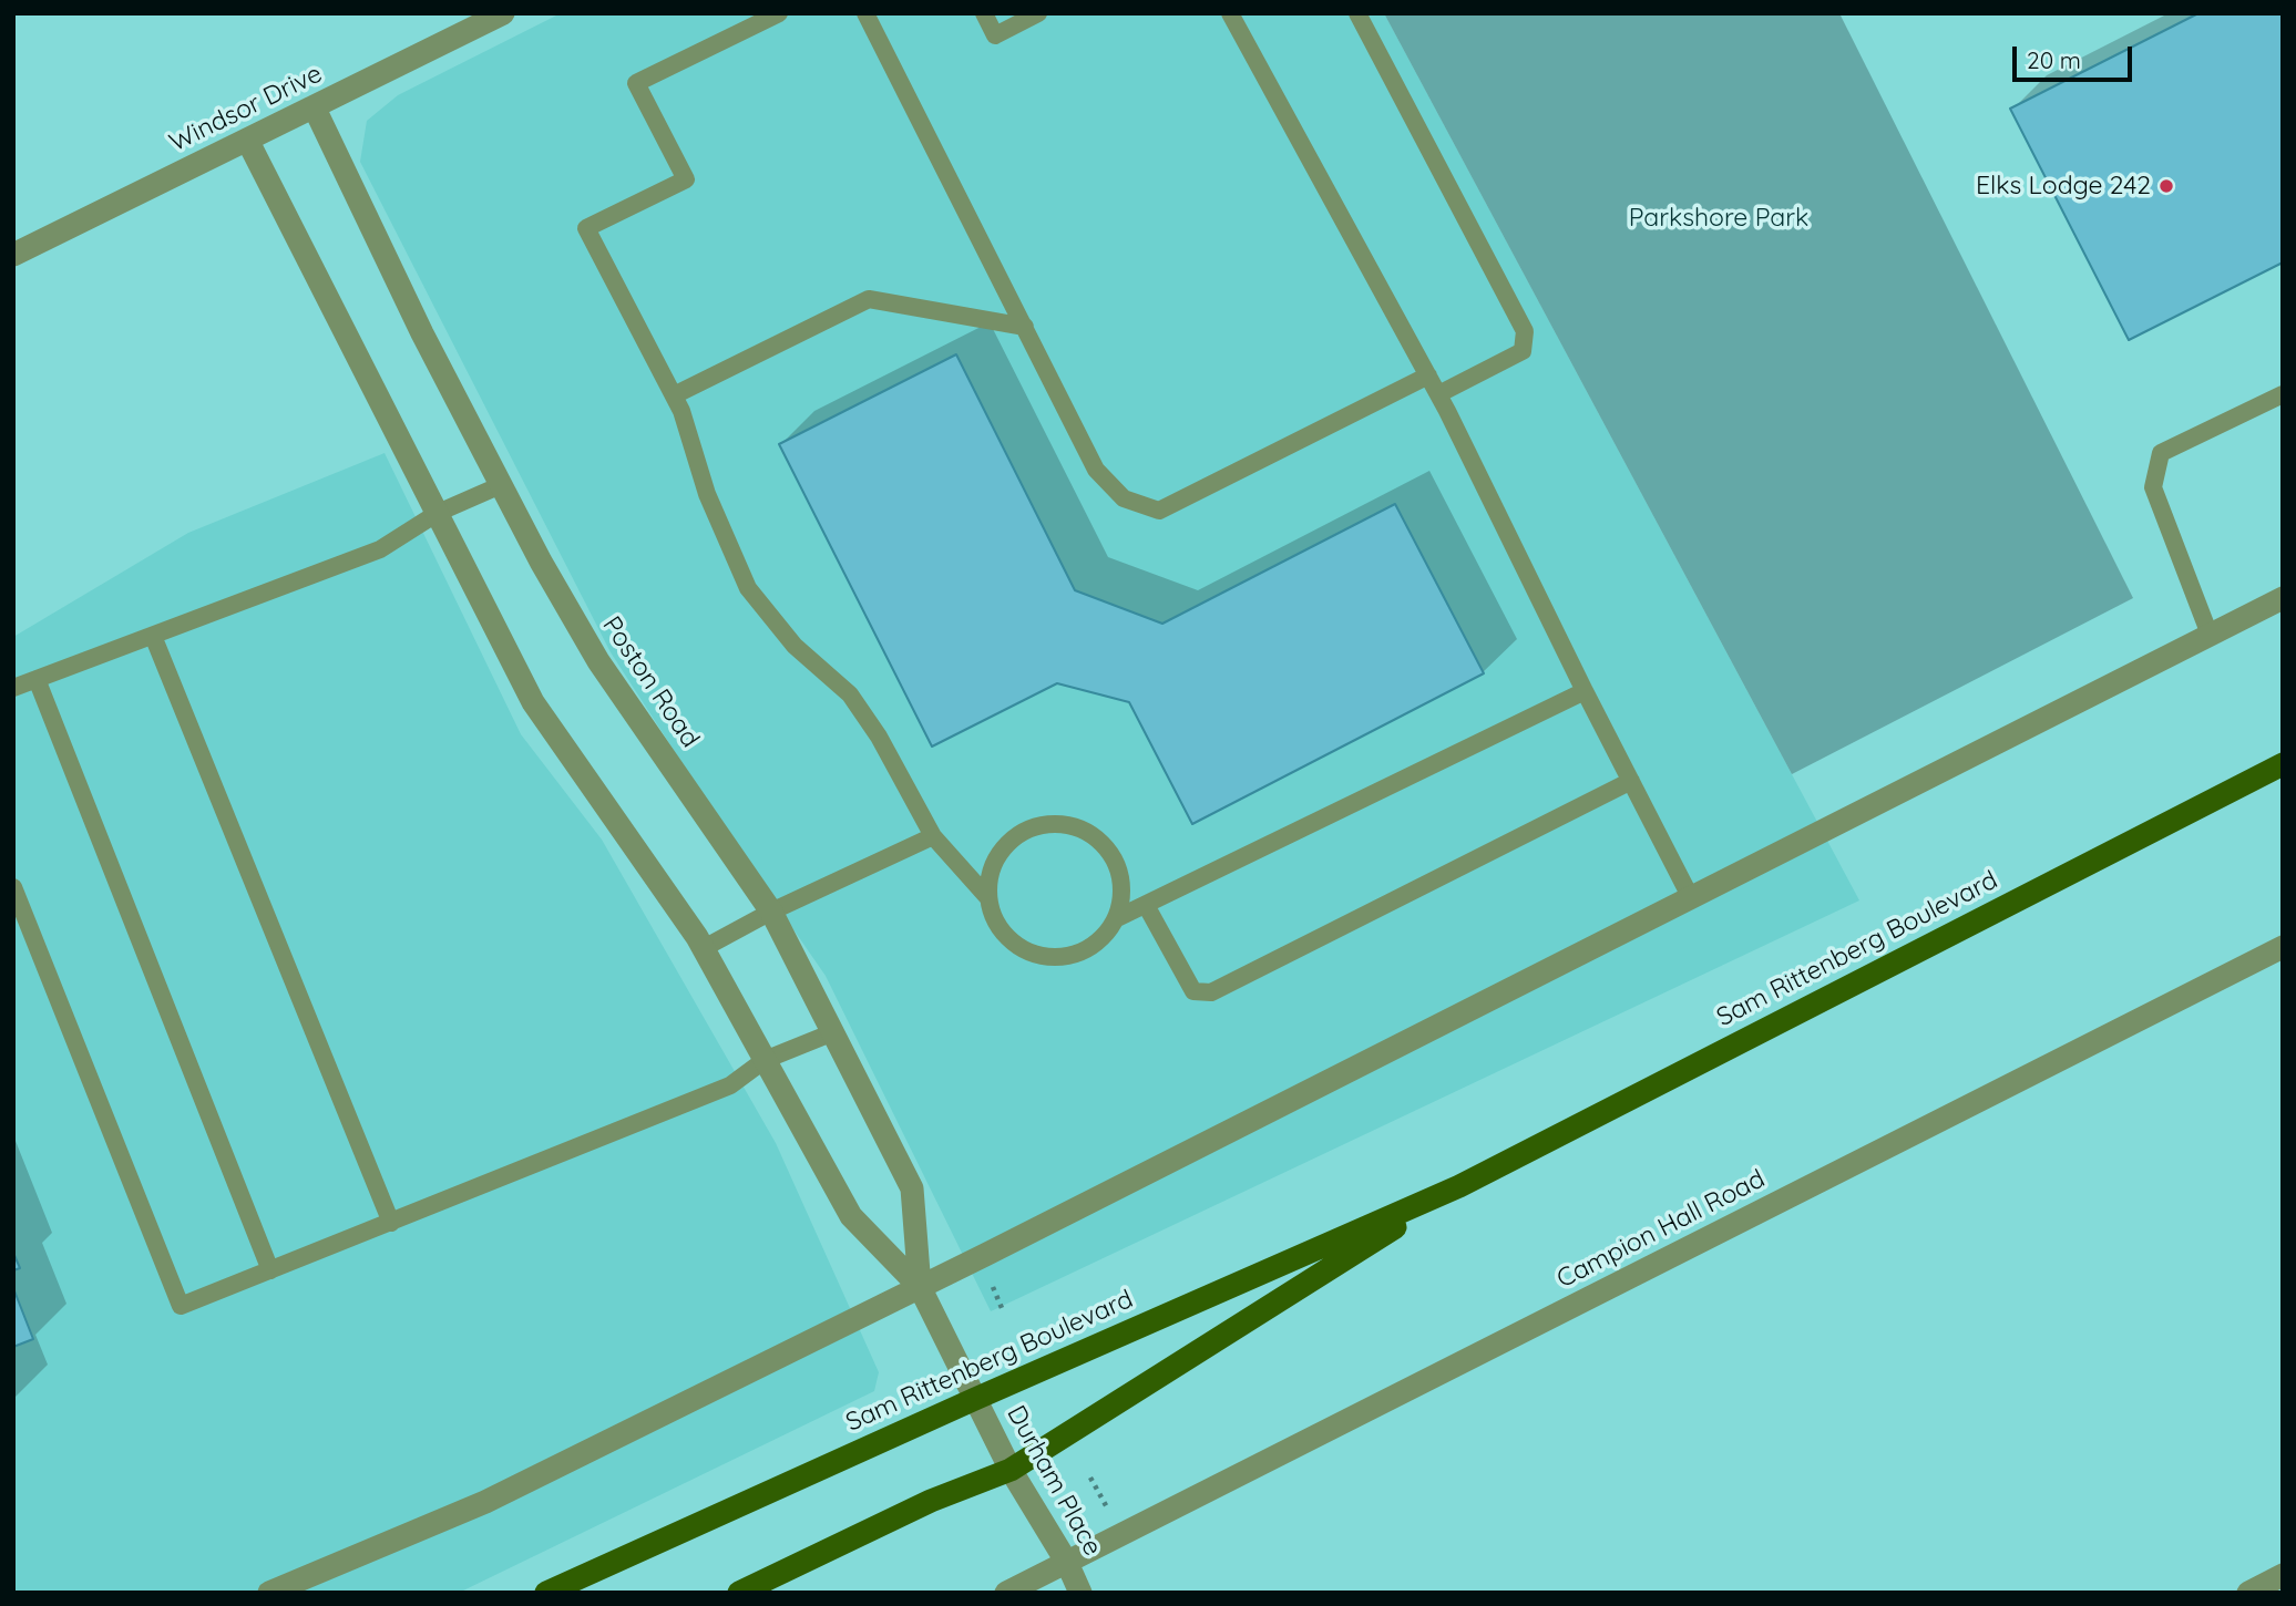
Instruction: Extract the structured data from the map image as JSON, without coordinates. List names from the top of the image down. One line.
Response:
{"streets":{"main road":["Sam Rittenberg Boulevard"],"street":["Windsor Drive","Poston Road","Campion Hall Road","Durham Place"]},"crossings":[["Windsor Drive","Poston Road"],["Poston Road","Sam Rittenberg Boulevard"],["Poston Road","Durham Place"],["Sam Rittenberg Boulevard","Durham Place"],["Campion Hall Road","Durham Place"]],"parks":["Parkshore Park"],"places":["Elks Lodge 242"],"scale_bar":"20 m"}
